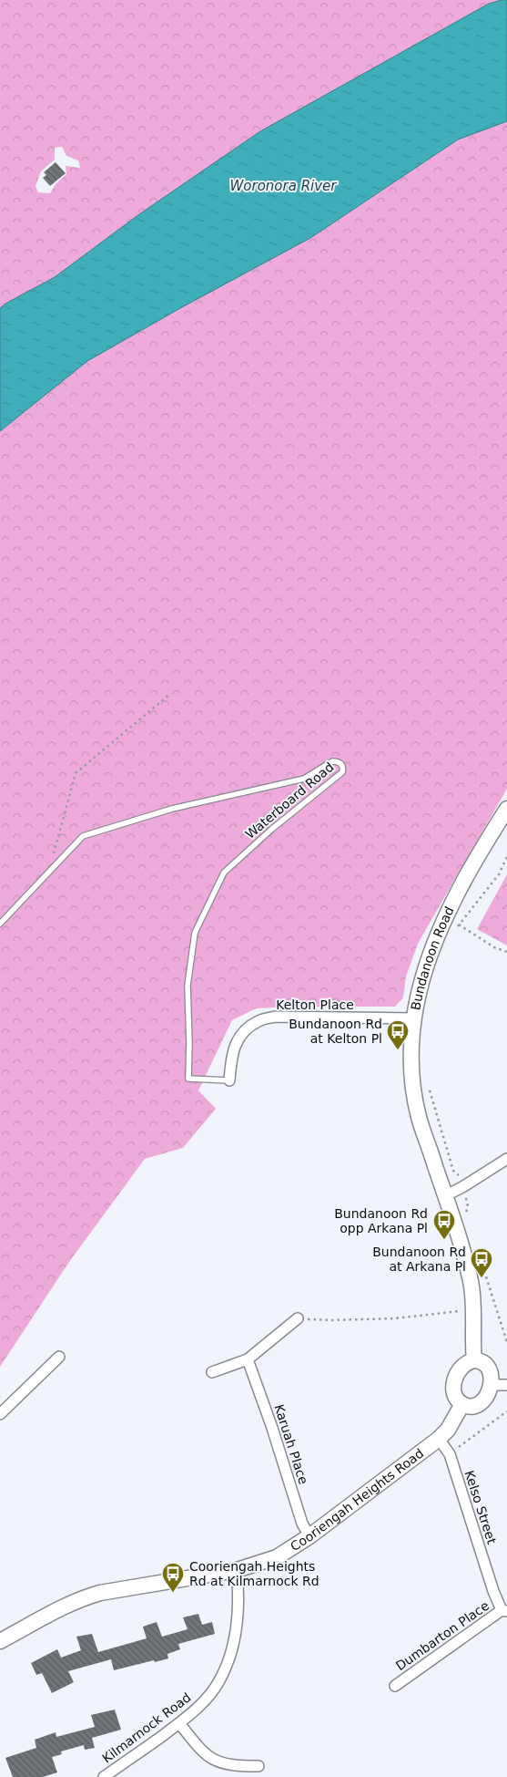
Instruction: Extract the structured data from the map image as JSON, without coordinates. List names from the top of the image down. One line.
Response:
{"streets":{"street":["Bundanoon Road","Kelton Place","Karuah Place","Cooriengah Heights Road","Kelso Street","Dumbarton Place","Kilmarnock Road"],"lane":["Waterboard Road"]},"crossings":[["Waterboard Road","Kelton Place"],["Bundanoon Road","Kelton Place"],["Bundanoon Road","Cooriengah Heights Road"],["Karuah Place","Cooriengah Heights Road"],["Cooriengah Heights Road","Kelso Street"],["Cooriengah Heights Road","Kilmarnock Road"],["Kelso Street","Dumbarton Place"]],"water":["Woronora River"],"places":{"bus stop":["Bundanoon Rd at Kelton Pl","Bundanoon Rd opp Arkana Pl","Bundanoon Rd at Arkana Pl","Cooriengah Heights Rd at Kilmarnock Rd"]}}
